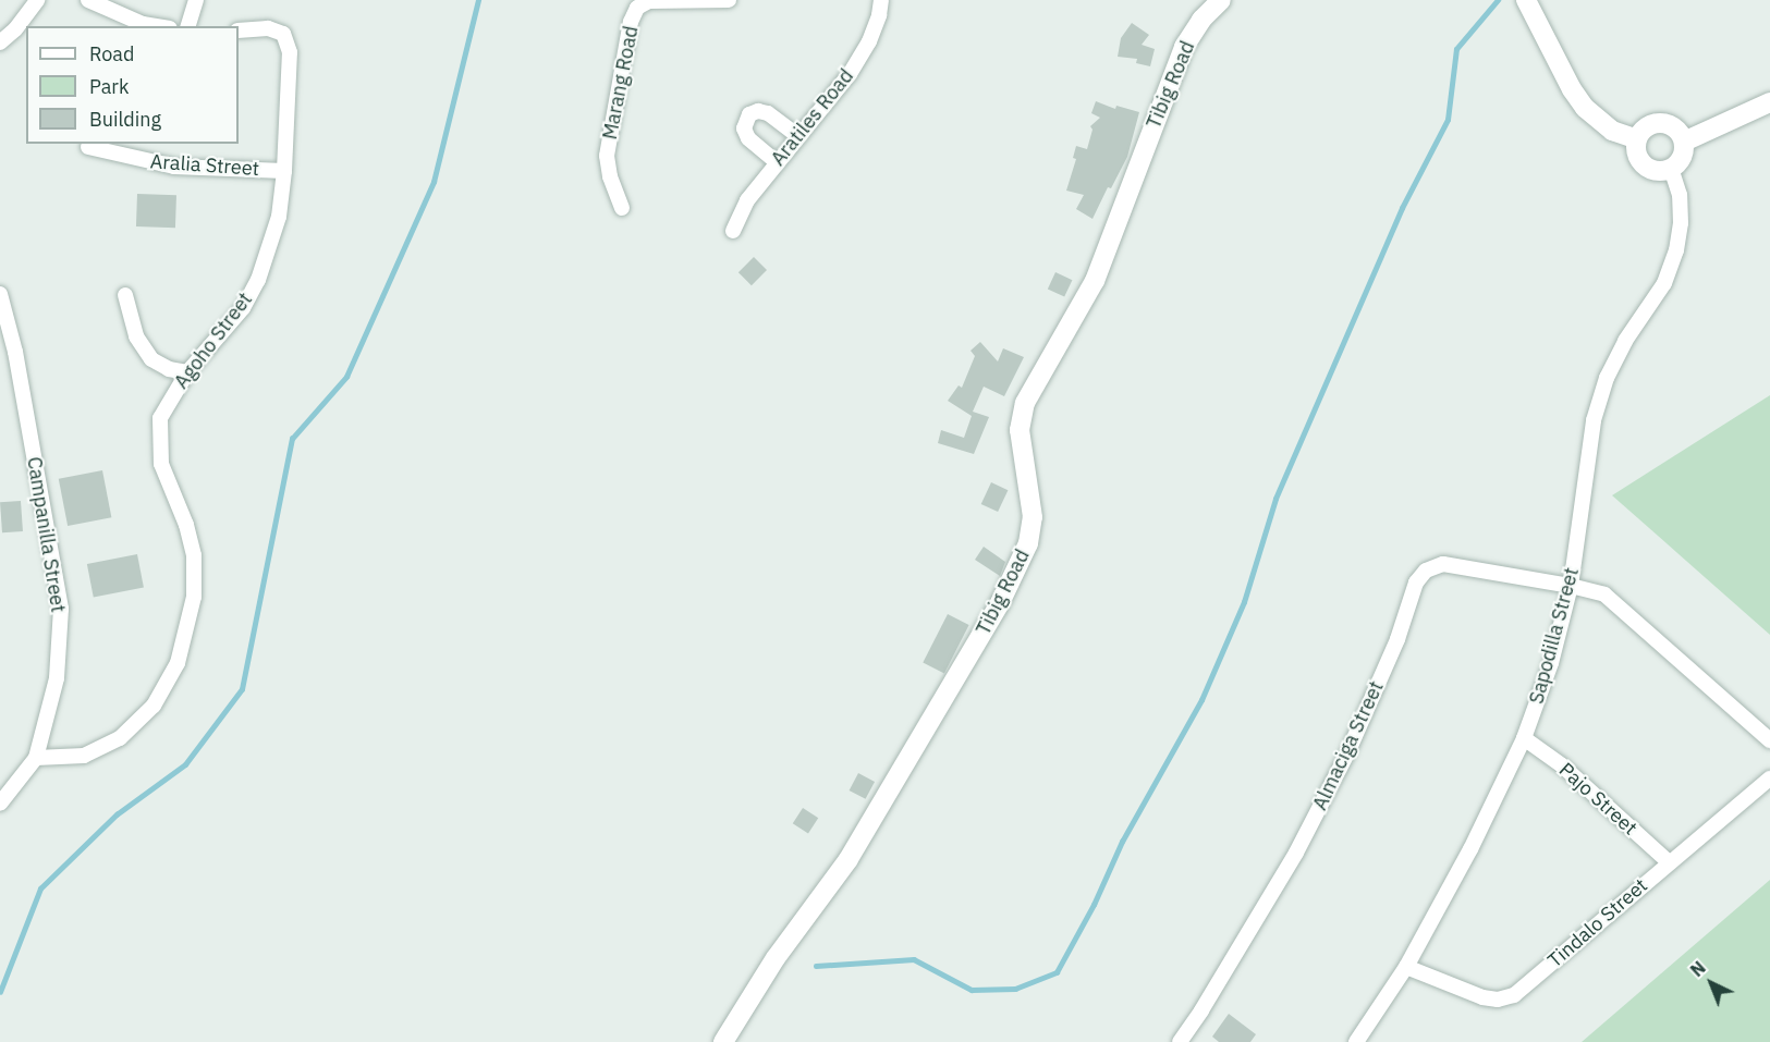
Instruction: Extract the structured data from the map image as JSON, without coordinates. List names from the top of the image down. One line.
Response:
{"streets":{"main road":["Tibig Road"],"street":["Marang Road","Aratiles Road","Aralia Street","Agoho Street","Campanilla Street","Sapodilla Street","Almaciga Street","Pajo Street","Tindalo Street"]},"crossings":[["Aralia Street","Agoho Street"],["Agoho Street","Campanilla Street"],["Sapodilla Street","Almaciga Street"],["Sapodilla Street","Pajo Street"],["Sapodilla Street","Tindalo Street"],["Pajo Street","Tindalo Street"]],"legend":["Road","Park","Building"],"north":"top left"}
